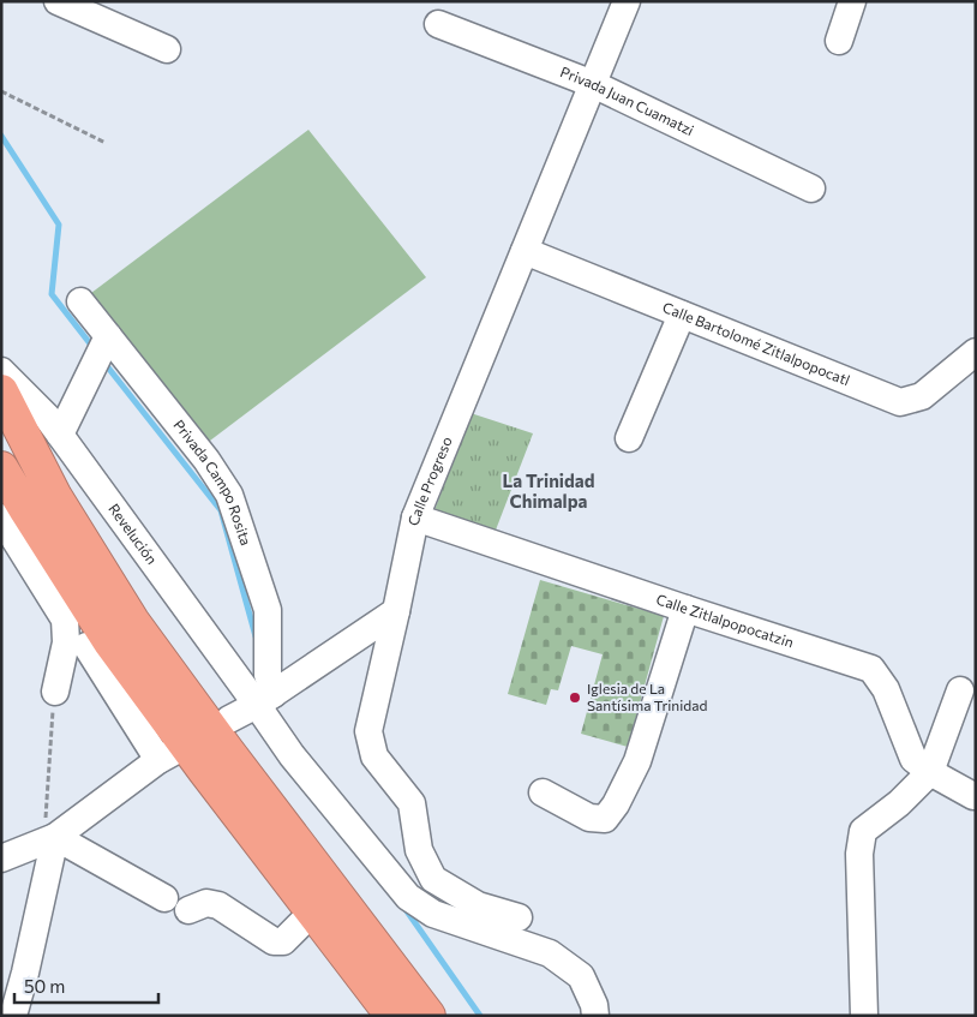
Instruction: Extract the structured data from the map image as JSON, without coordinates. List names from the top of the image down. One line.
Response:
{"streets":{"street":["Privada Juan Cuamatzi","Calle Bartolomé Zitlalpopocatl","Calle Progreso","Privada Campo Rosita","Revelución","Calle Zitlalpopocatzin"]},"crossings":[["Privada Juan Cuamatzi","Calle Progreso"],["Calle Bartolomé Zitlalpopocatl","Calle Progreso"],["Calle Progreso","Calle Zitlalpopocatzin"],["Privada Campo Rosita","Revelución"]],"districts":["La Trinidad Chimalpa"],"places":["Iglesia de La Santísima Trinidad"],"scale_bar":"50 m"}
